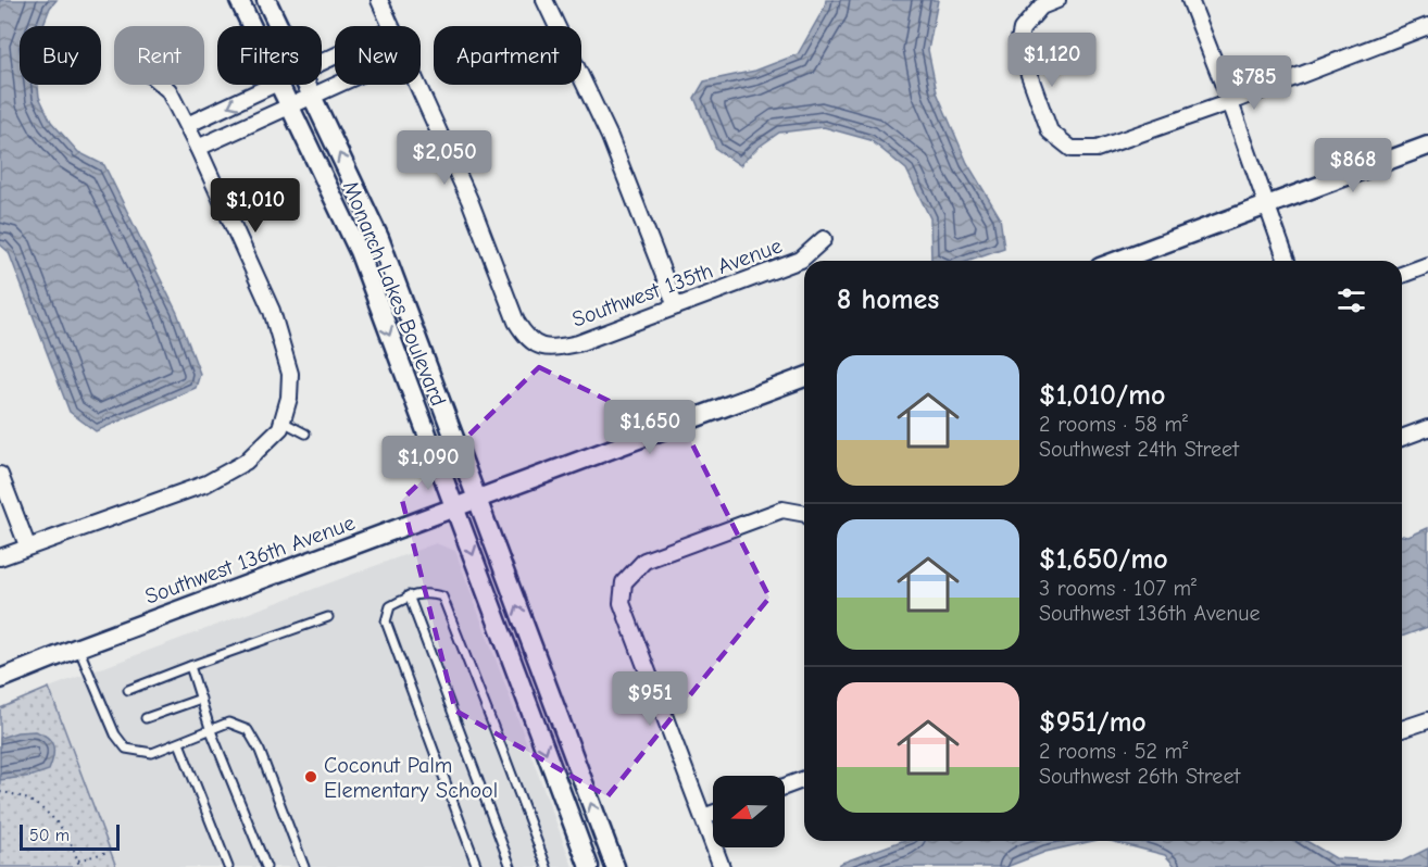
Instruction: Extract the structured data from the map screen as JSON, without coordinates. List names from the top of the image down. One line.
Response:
{"streets":{"street":["Southwest 135th Avenue","Monarch Lakes Boulevard","Southwest 136th Avenue"]},"crossings":[["Monarch Lakes Boulevard","Southwest 136th Avenue"]],"places":["Coconut Palm Elementary School"],"scale_bar":"50 m","north":"left","page":{"chip":["Buy","Rent","Filters","New","Apartment"],"price":["$1,120","$785","$2,050","$868","$1,010","$1,650","$1,090","$951"],"heading":"8 homes","list":[{"name":"$1,010/mo","note":"2 rooms · 58 m² · Southwest 24th Street"},{"name":"$1,650/mo","note":"3 rooms · 107 m² · Southwest 136th Avenue"},{"name":"$951/mo","note":"2 rooms · 52 m² · Southwest 26th Street"}],"scale":"50 m"}}
